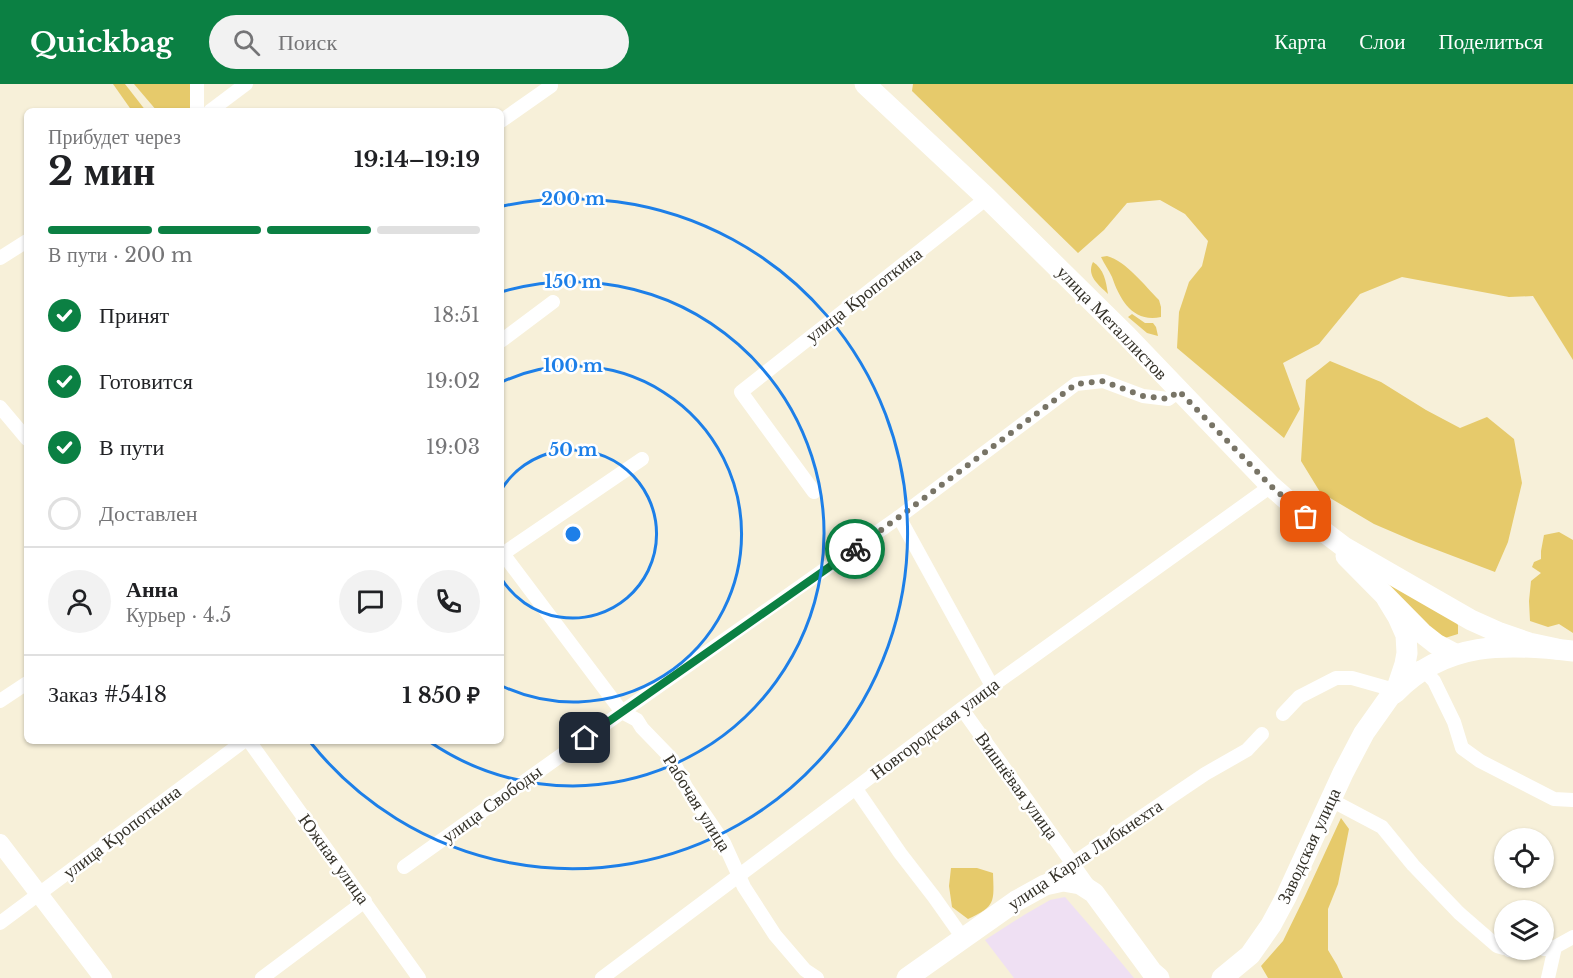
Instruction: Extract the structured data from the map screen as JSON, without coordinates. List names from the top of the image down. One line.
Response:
{"streets":{"main road":["улица Металлистов","Вишнёвая улица","Заводская улица","улица Карла Либкнехта"],"street":["улица Кропоткина","Новгородская улица","Рабочая улица","улица Свободы","Южная улица"]},"crossings":[["улица Кропоткина","улица Металлистов"],["улица Металлистов","Новгородская улица"],["улица Металлистов","улица Свободы"],["улица Металлистов","Заводская улица"],["Новгородская улица","Вишнёвая улица"],["Новгородская улица","Рабочая улица"],["Вишнёвая улица","улица Карла Либкнехта"],["Рабочая улица","улица Свободы"]],"page":{"header":"Quickbag","search":"Поиск","nav":["Карта","Слои","Поделиться"],"heading":["2 мин","Прибудет через","19:14–19:19"],"panel":["Анна","Курьер · 4.5","Заказ #5418","1 850 ₽"],"bar":"В пути · 200 m","list":[["Принят","18:51"],["Готовится","19:02"],["В пути","19:03"],"Доставлен"]},"rings":["200 m","150 m","100 m","50 m"]}
